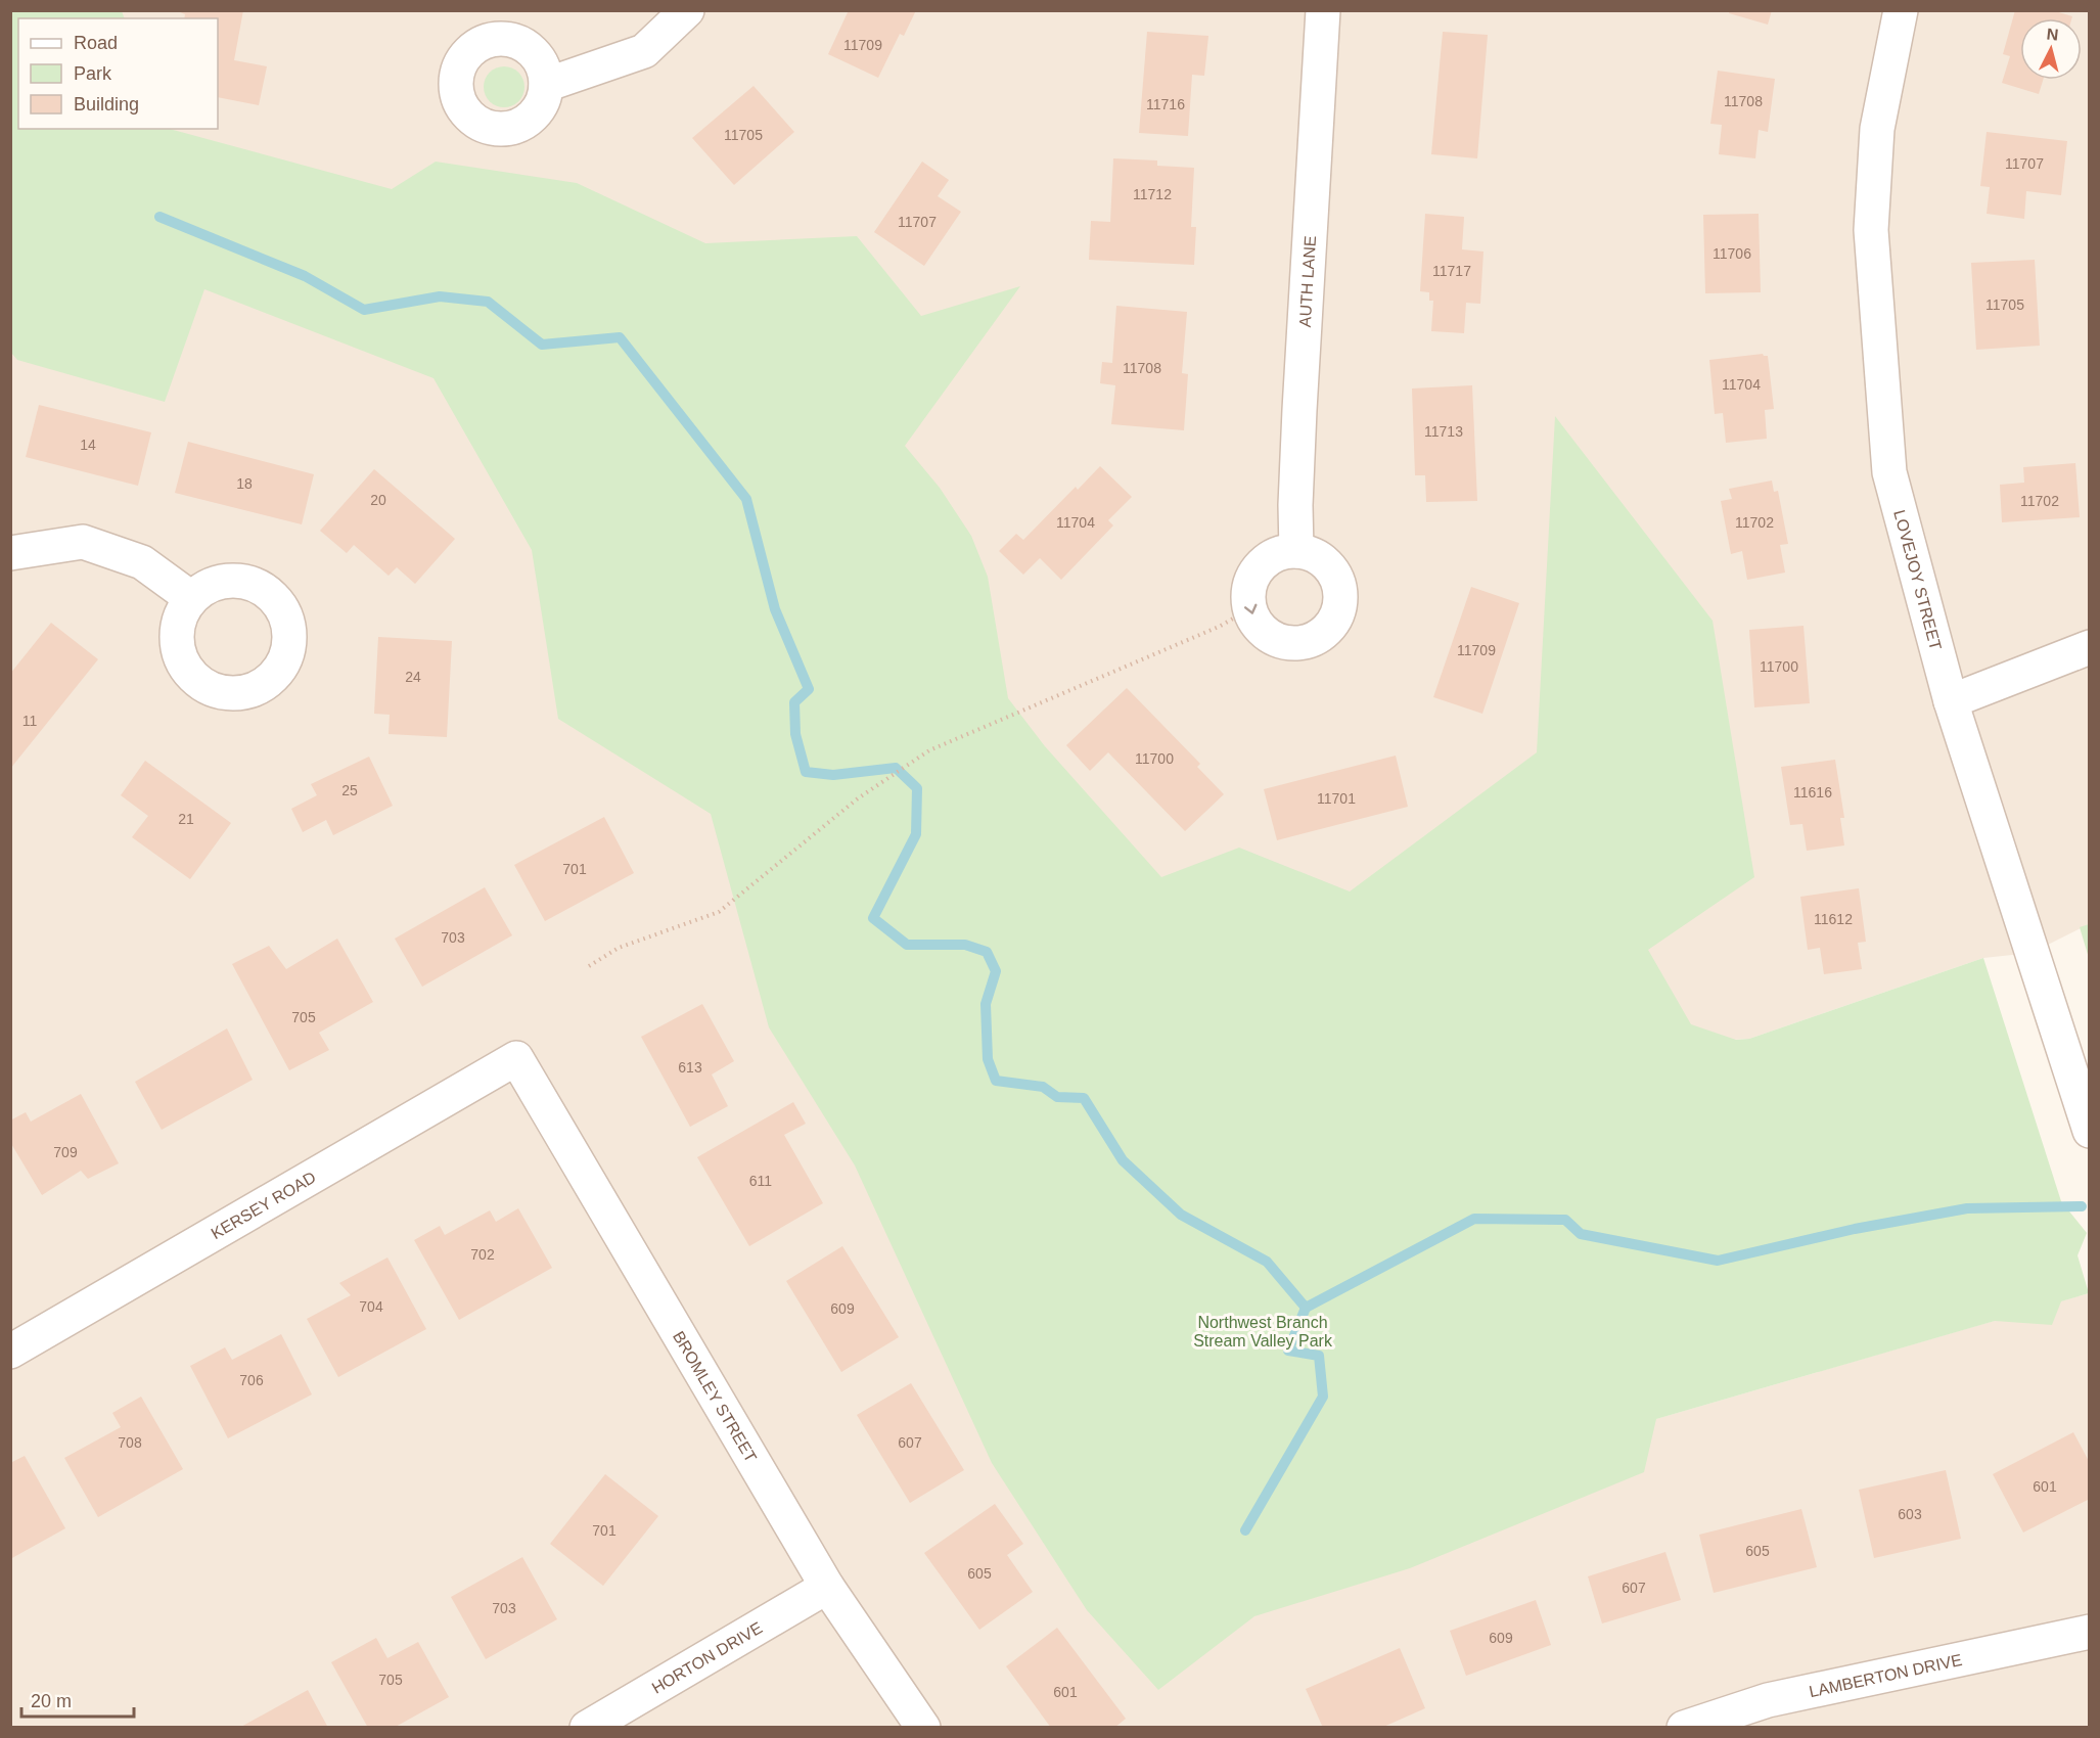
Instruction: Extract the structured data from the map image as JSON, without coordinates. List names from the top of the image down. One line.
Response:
{"streets":{"street":["AUTH LANE","LOVEJOY STREET","KERSEY ROAD","BROMLEY STREET","HORTON DRIVE","LAMBERTON DRIVE"]},"crossings":[["KERSEY ROAD","BROMLEY STREET"],["BROMLEY STREET","HORTON DRIVE"]],"parks":["Northwest Branch Stream Valley Park"],"house_numbers":["11709","11708","11716","11705","11707","11712","11707","11706","11717","11705","11708","11704","11713","14","18","20","11702","11704","11702","11709","11700","24","11","11700","25","11616","11701","21","701","11612","703","705","613","709","611","702","704","609","706","708","607","601","603","701","605","605","607","703","609","705","601"],"legend":["Road","Park","Building"],"scale_bar":"20 m","north":"top"}
